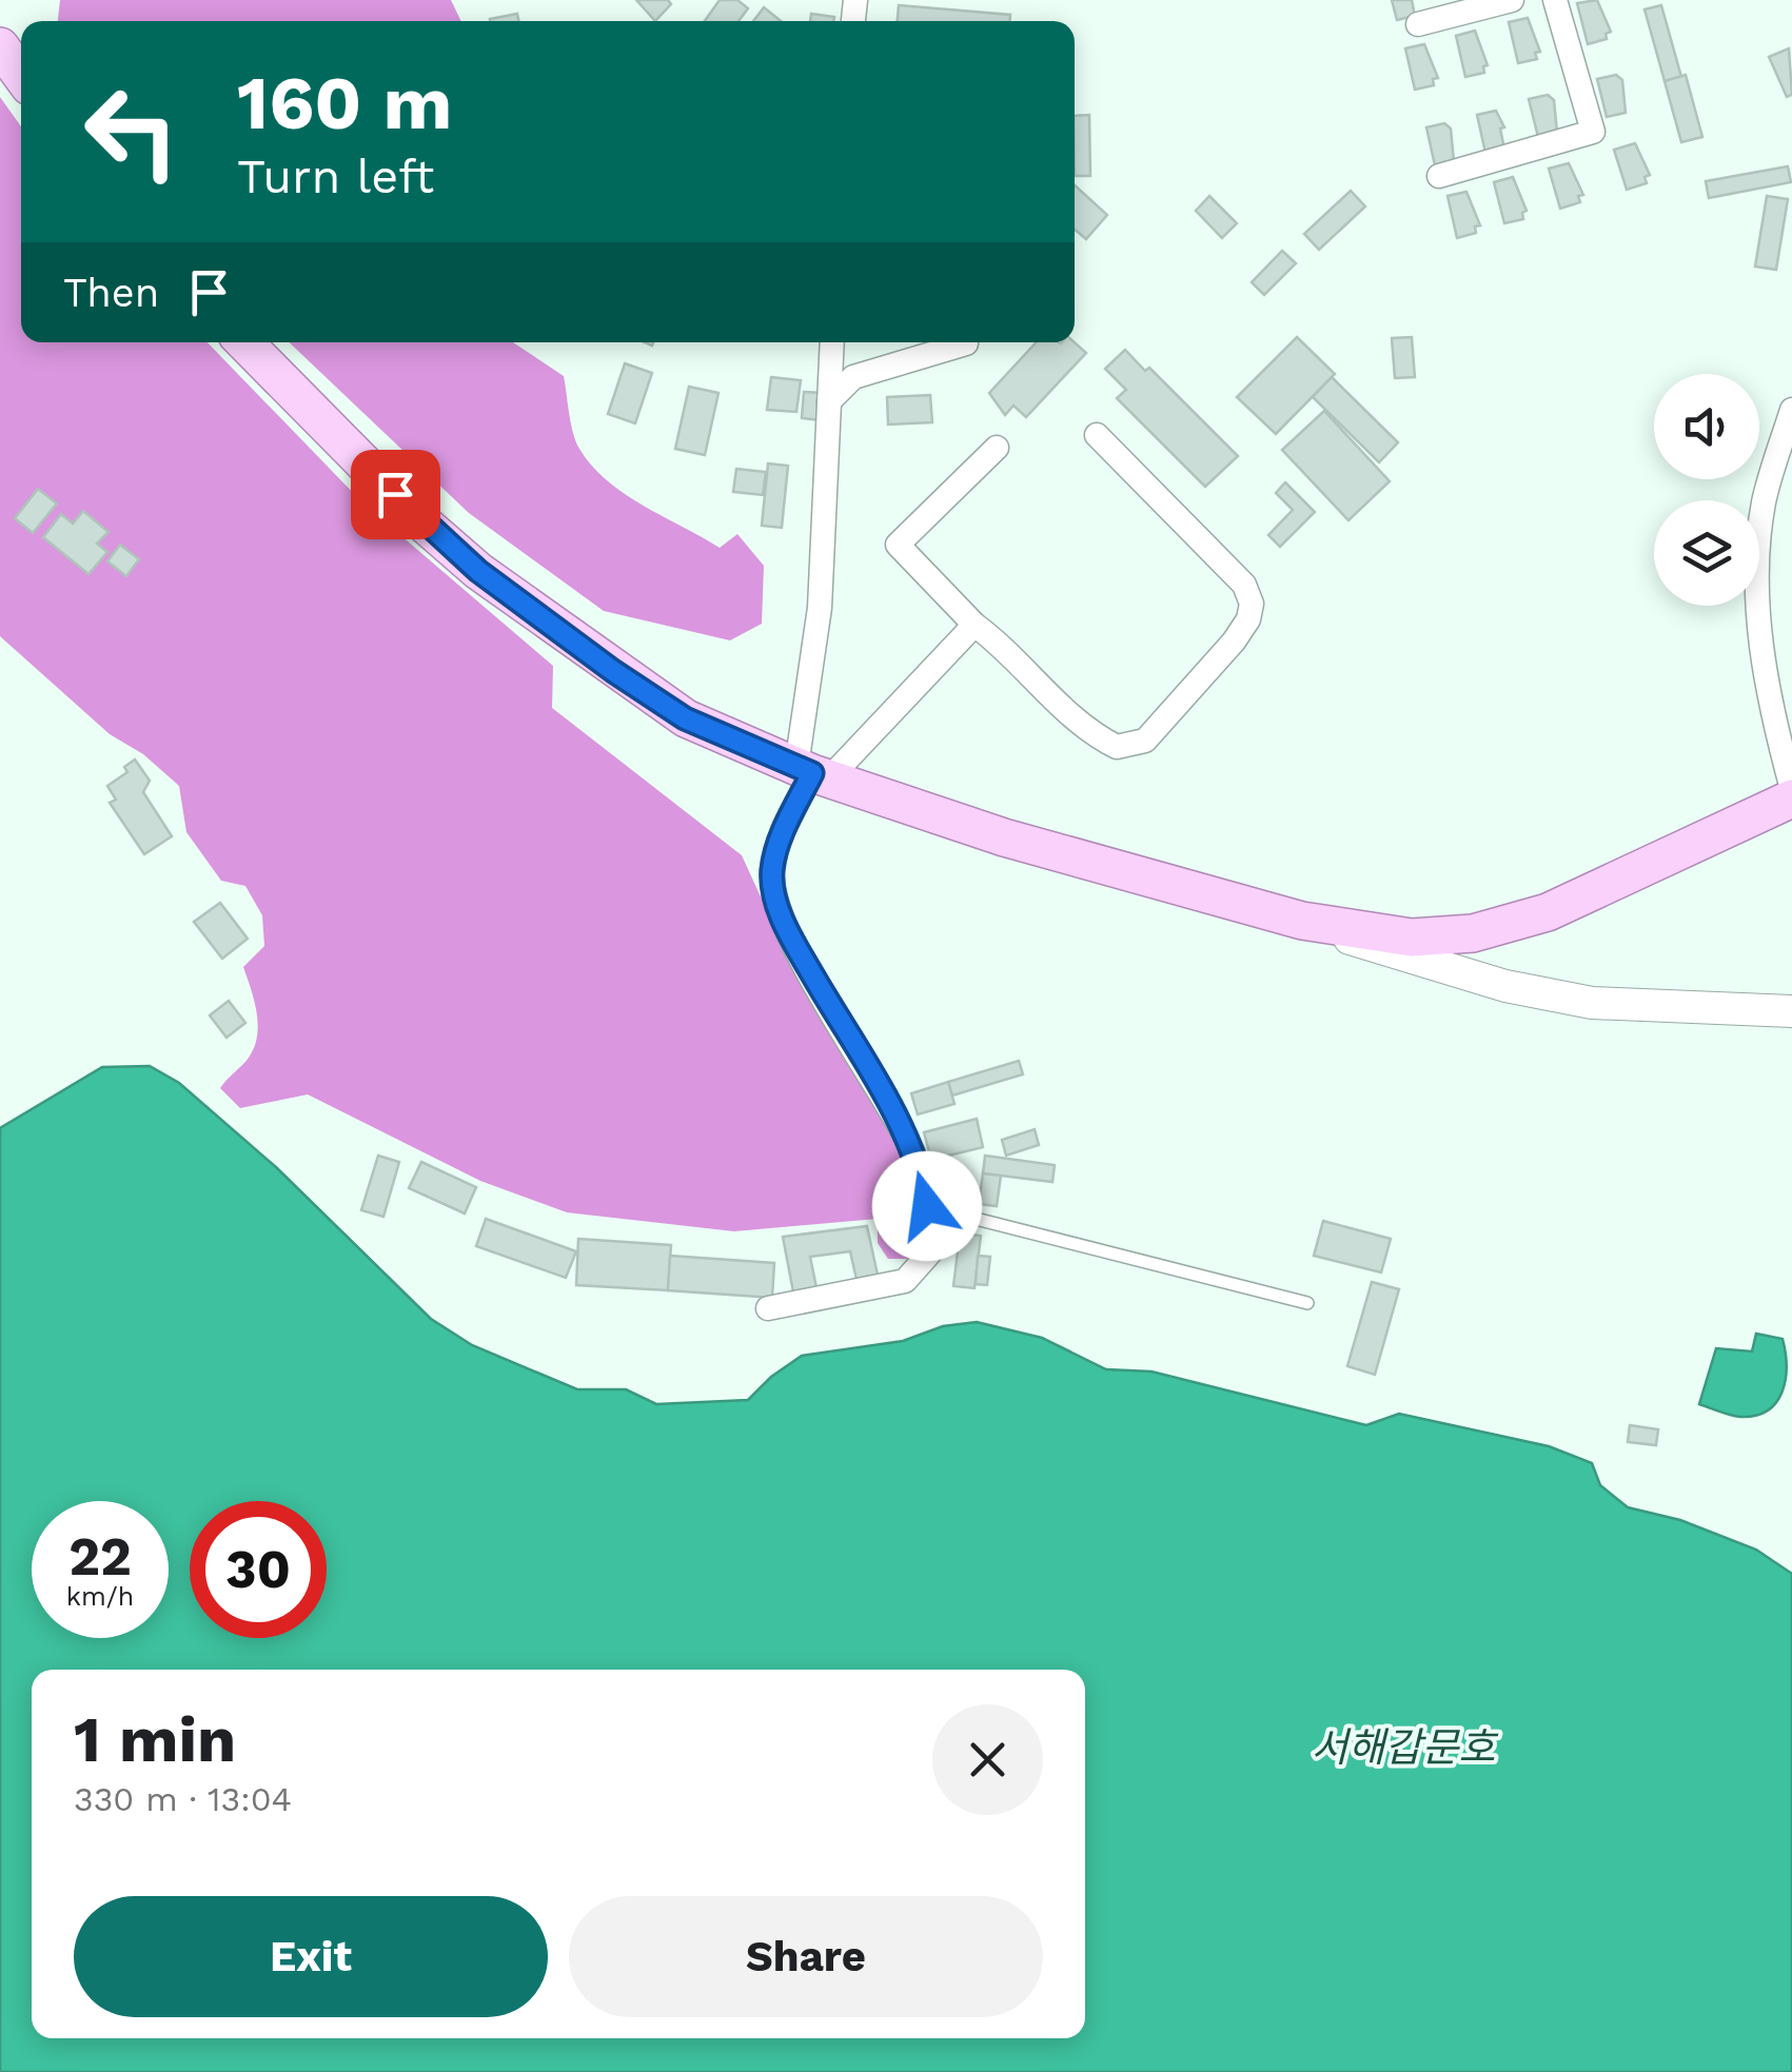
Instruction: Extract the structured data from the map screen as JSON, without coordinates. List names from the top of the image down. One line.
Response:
{"water":["서해갑문호"],"page":{"turn":["160 m","Turn left"],"then":"Then","speed":"22 km/h","limit":"30","heading":["1 min","330 m · 13:04"],"buttons":["Exit","Share"]}}
